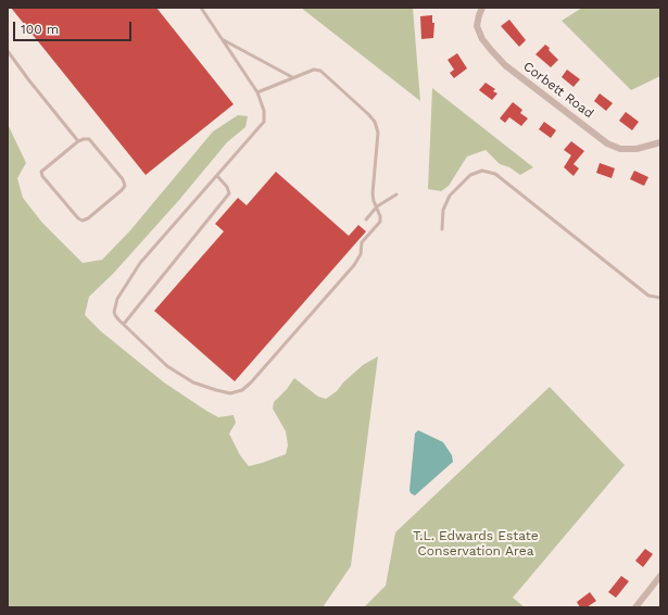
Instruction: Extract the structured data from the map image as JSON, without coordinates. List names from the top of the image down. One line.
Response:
{"streets":{"street":["Corbett Road"]},"parks":["T.L. Edwards Estate Conservation Area"],"scale_bar":"100 m"}
